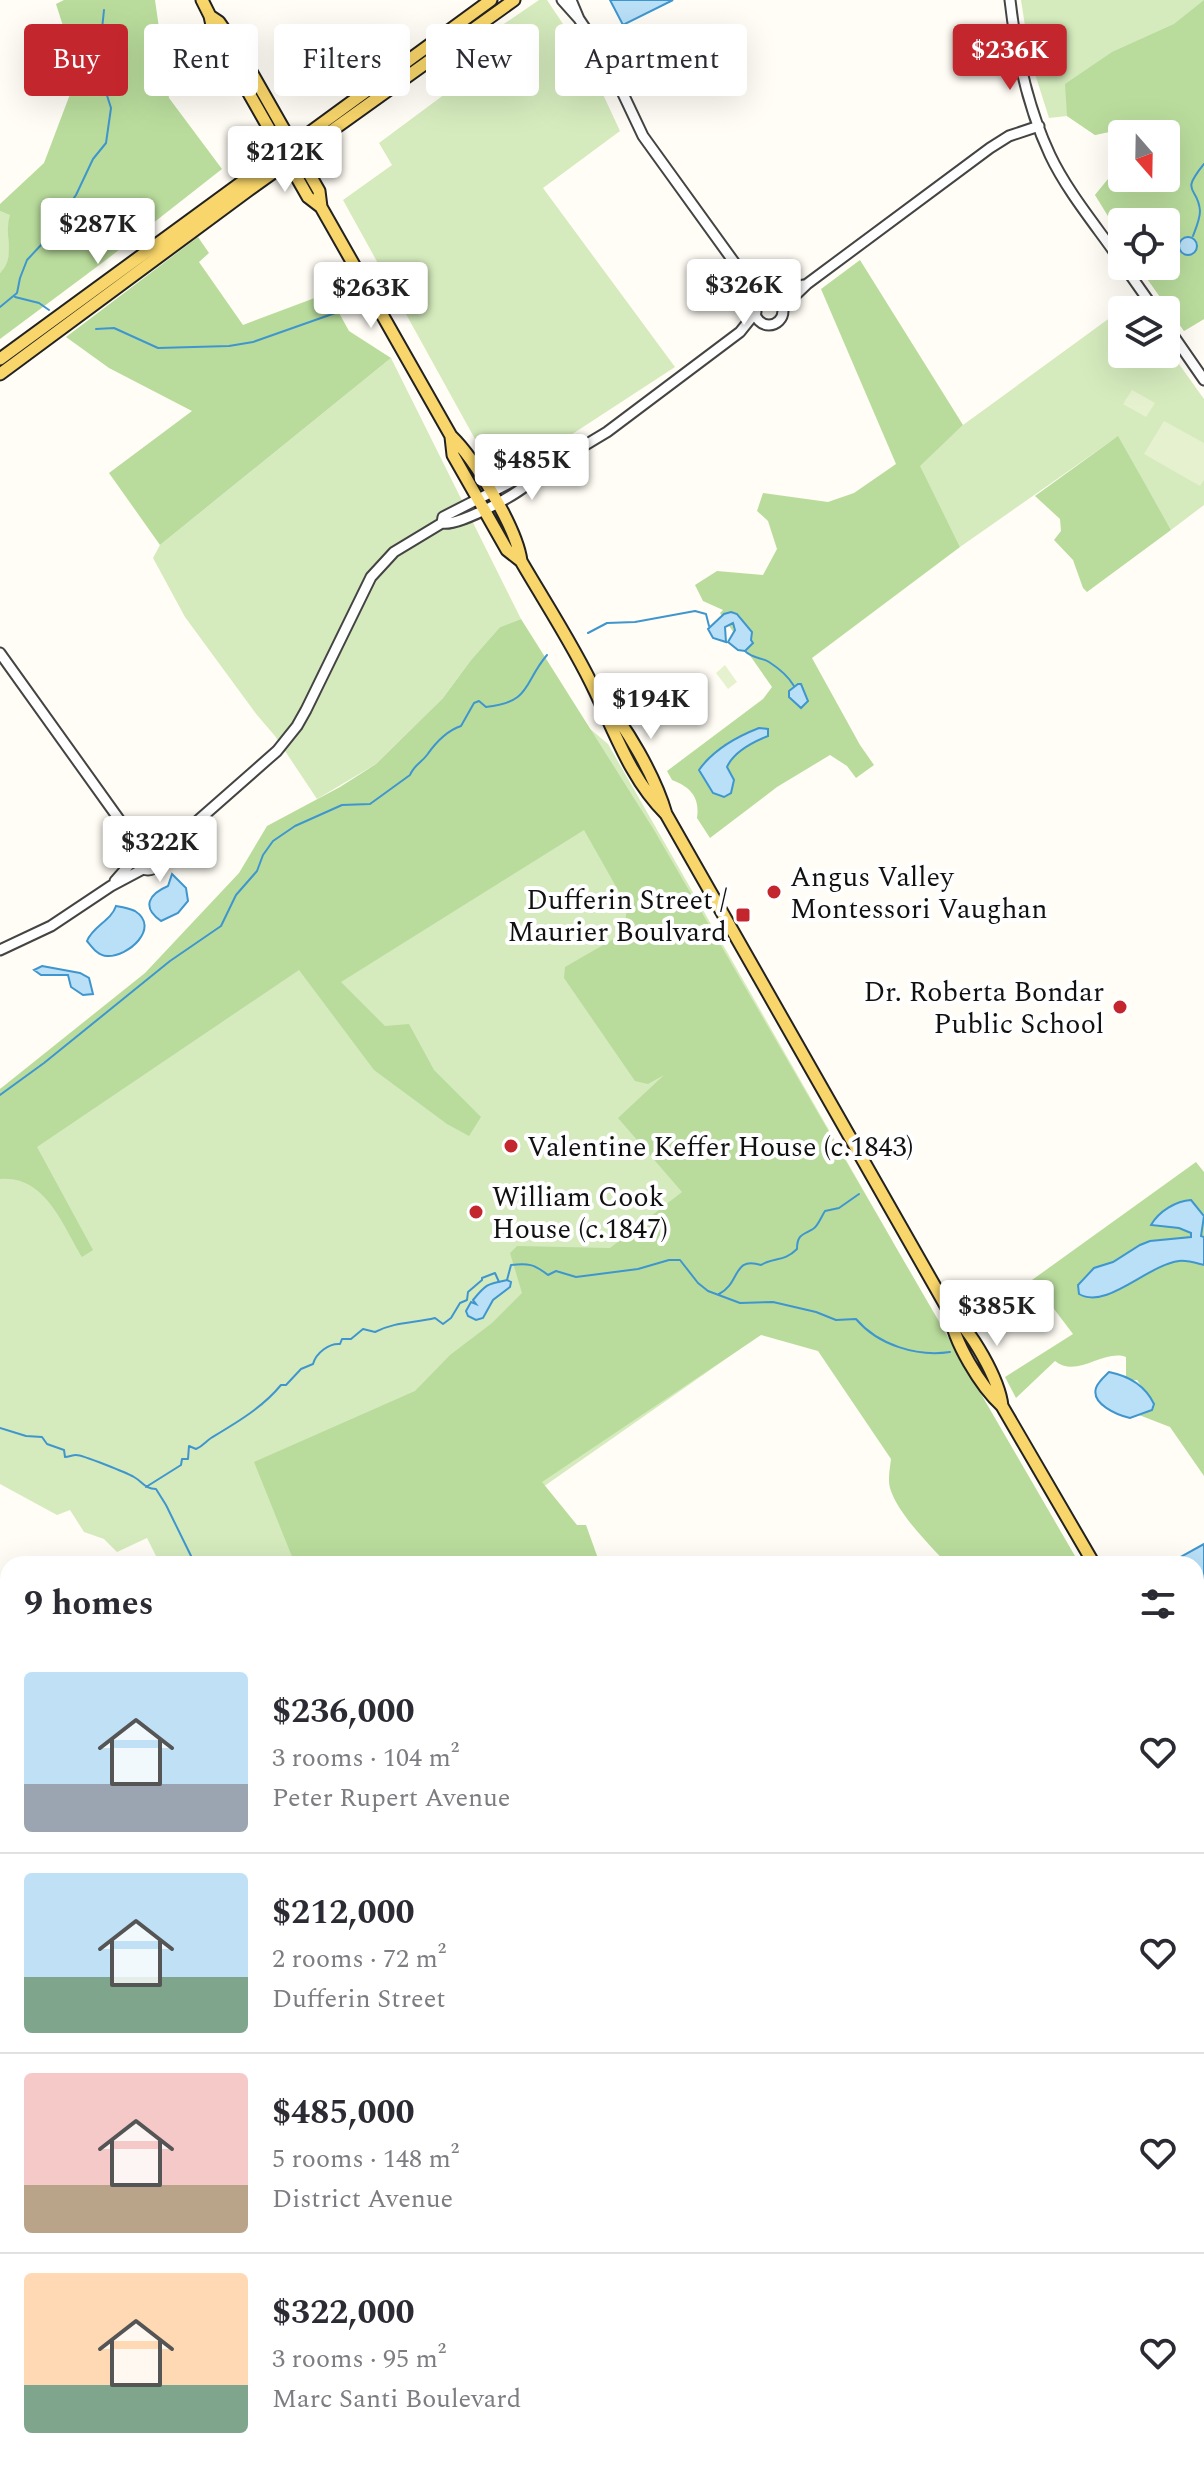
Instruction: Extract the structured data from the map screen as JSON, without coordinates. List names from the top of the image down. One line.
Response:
{"places":{"other":["Angus Valley Montessori Vaughan","Dr. Roberta Bondar Public School","Valentine Keffer House (c.1843)","William Cook House (c.1847)"],"transit":["Dufferin Street / Maurier Boulvard"]},"north":"bottom","page":{"price":["$236K","$212K","$287K","$326K","$263K","$485K","$194K","$322K","$385K"],"chip":["Buy","Rent","Filters","New","Apartment"],"heading":"9 homes","list":[{"name":"$236,000","note":"3 rooms · 104 m² · Peter Rupert Avenue"},{"name":"$212,000","note":"2 rooms · 72 m² · Dufferin Street"},{"name":"$485,000","note":"5 rooms · 148 m² · District Avenue"},{"name":"$322,000","note":"3 rooms · 95 m² · Marc Santi Boulevard"}]}}
